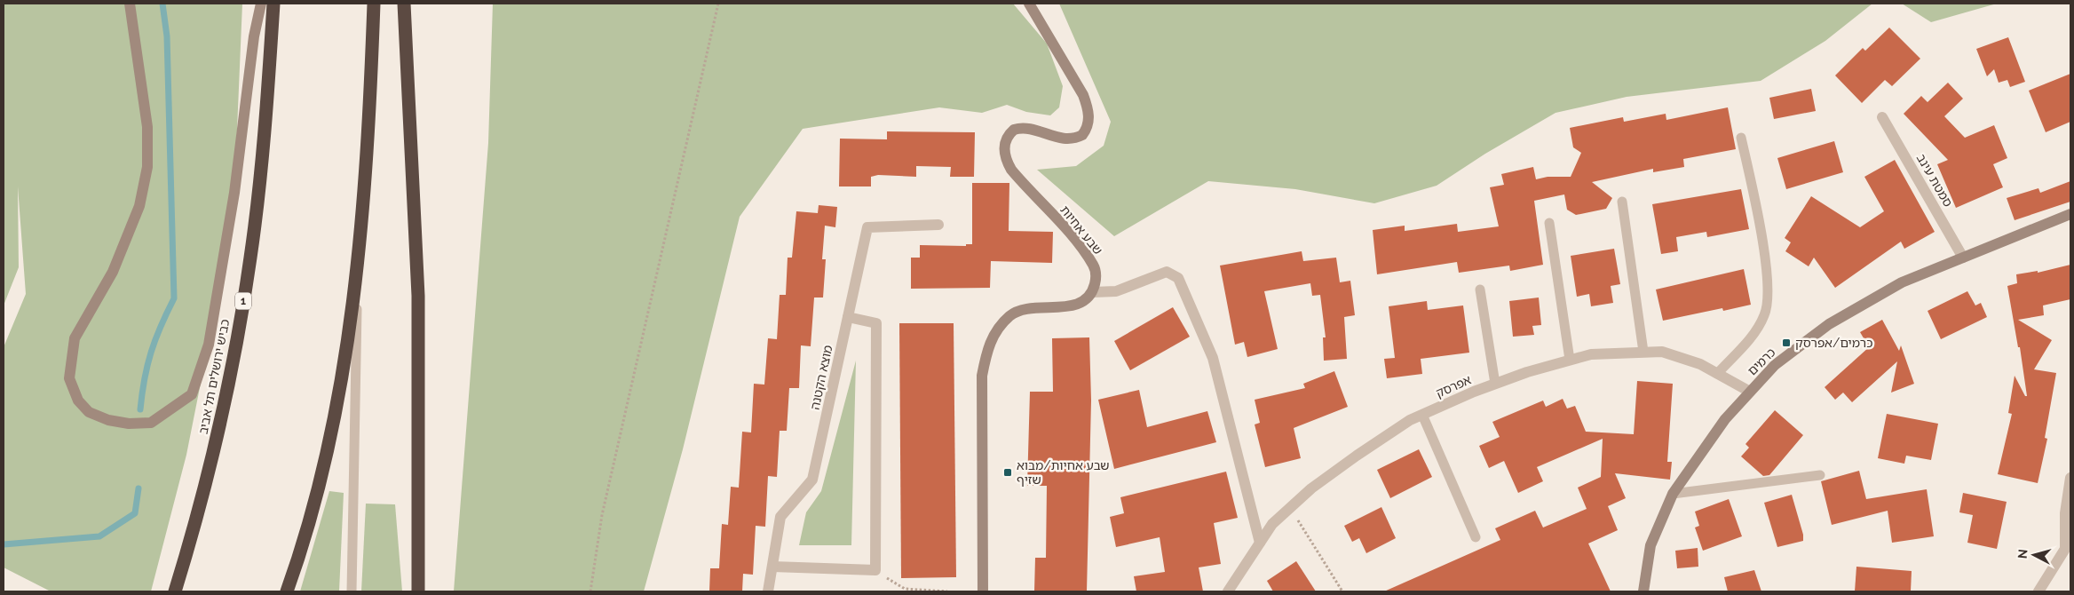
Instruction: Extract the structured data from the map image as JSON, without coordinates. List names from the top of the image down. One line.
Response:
{"streets":{"highway":["1","כביש ירושלים תל אביב"],"street":["סמטת עינב","שבע אחיות","כרמים","מוצא הקטנה","אפרסק"]},"crossings":[["סמטת עינב","כרמים"],["כרמים","אפרסק"]],"places":{"transit":["כרמים/אפרסק","שבע אחיות/מבוא שזיף"]},"north":"left"}
